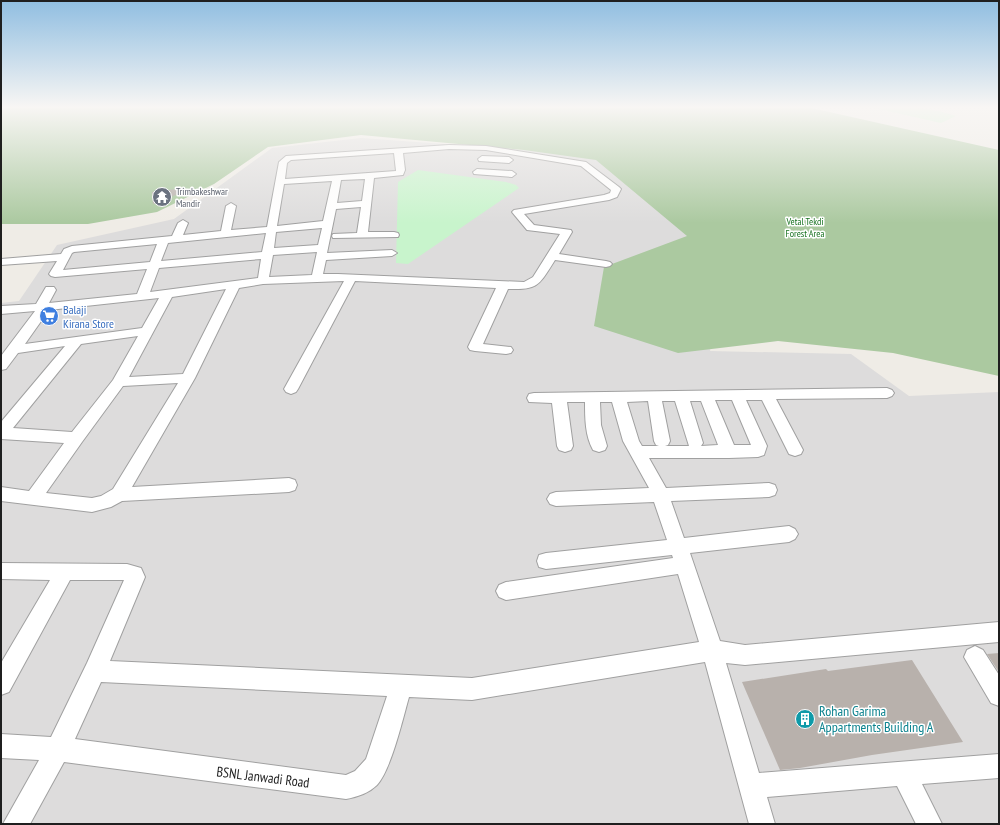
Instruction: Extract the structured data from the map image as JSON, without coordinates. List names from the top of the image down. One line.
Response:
{"streets":{"street":["BSNL Janwadi Road"]},"parks":["Vetal Tekdi Forest Area"],"places":{"temple":["Trimbakeshwar Mandir"],"supermarket":["Balaji Kirana Store"],"building":["Rohan Garima Appartments Building A"]}}
